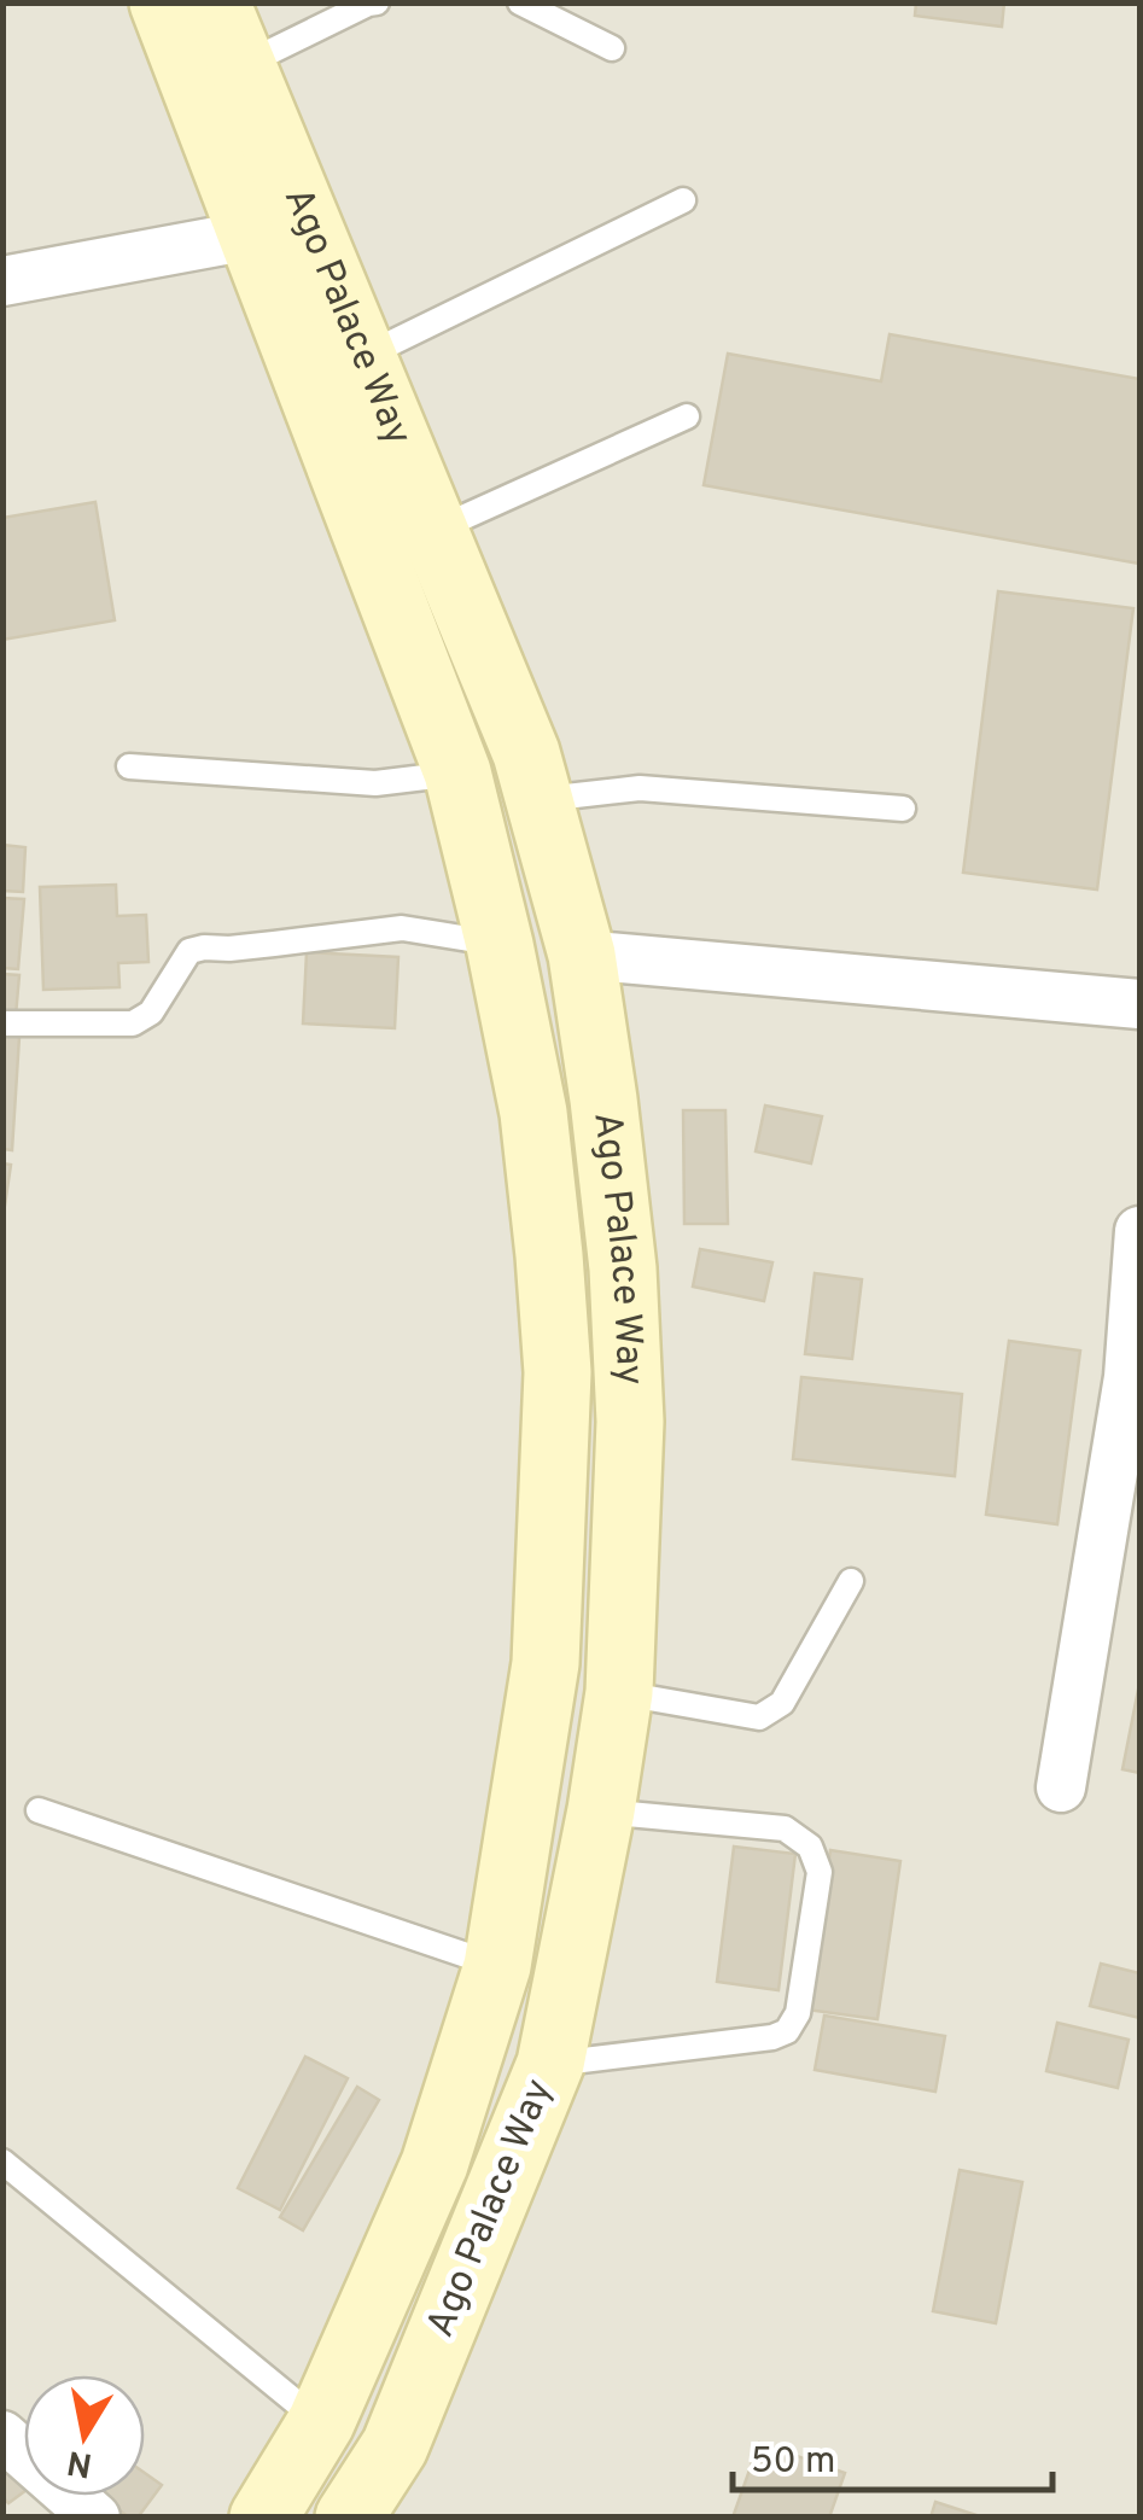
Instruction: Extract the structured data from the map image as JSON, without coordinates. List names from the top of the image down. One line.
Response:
{"streets":{"main road":["Ago Palace Way"]},"scale_bar":"50 m","north":"bottom"}
